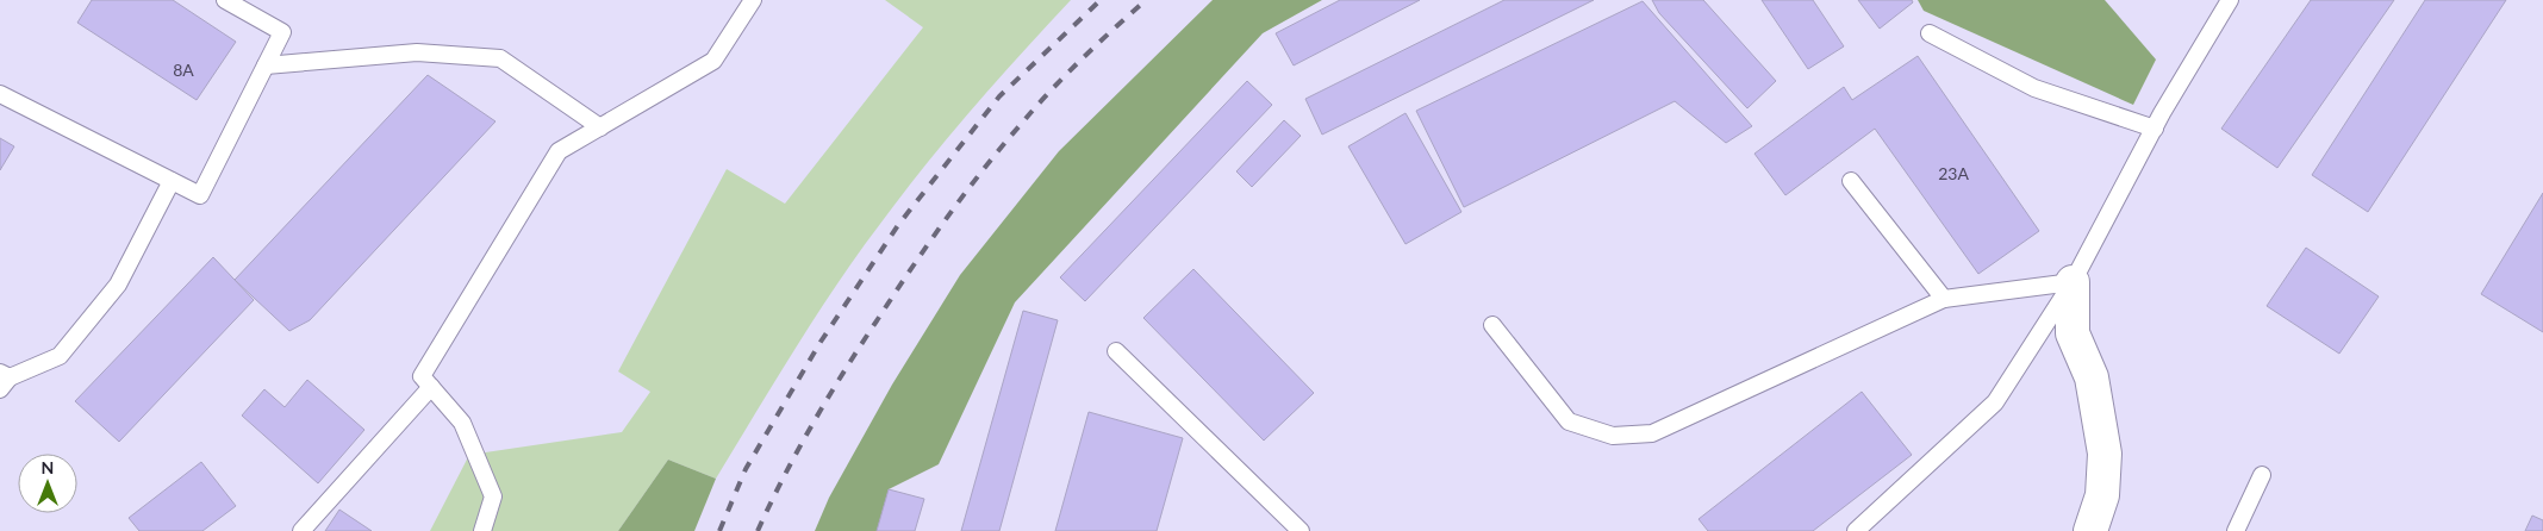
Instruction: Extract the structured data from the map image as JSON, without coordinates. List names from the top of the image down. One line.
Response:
{"house_numbers":["8А","23А"],"north":"top"}
